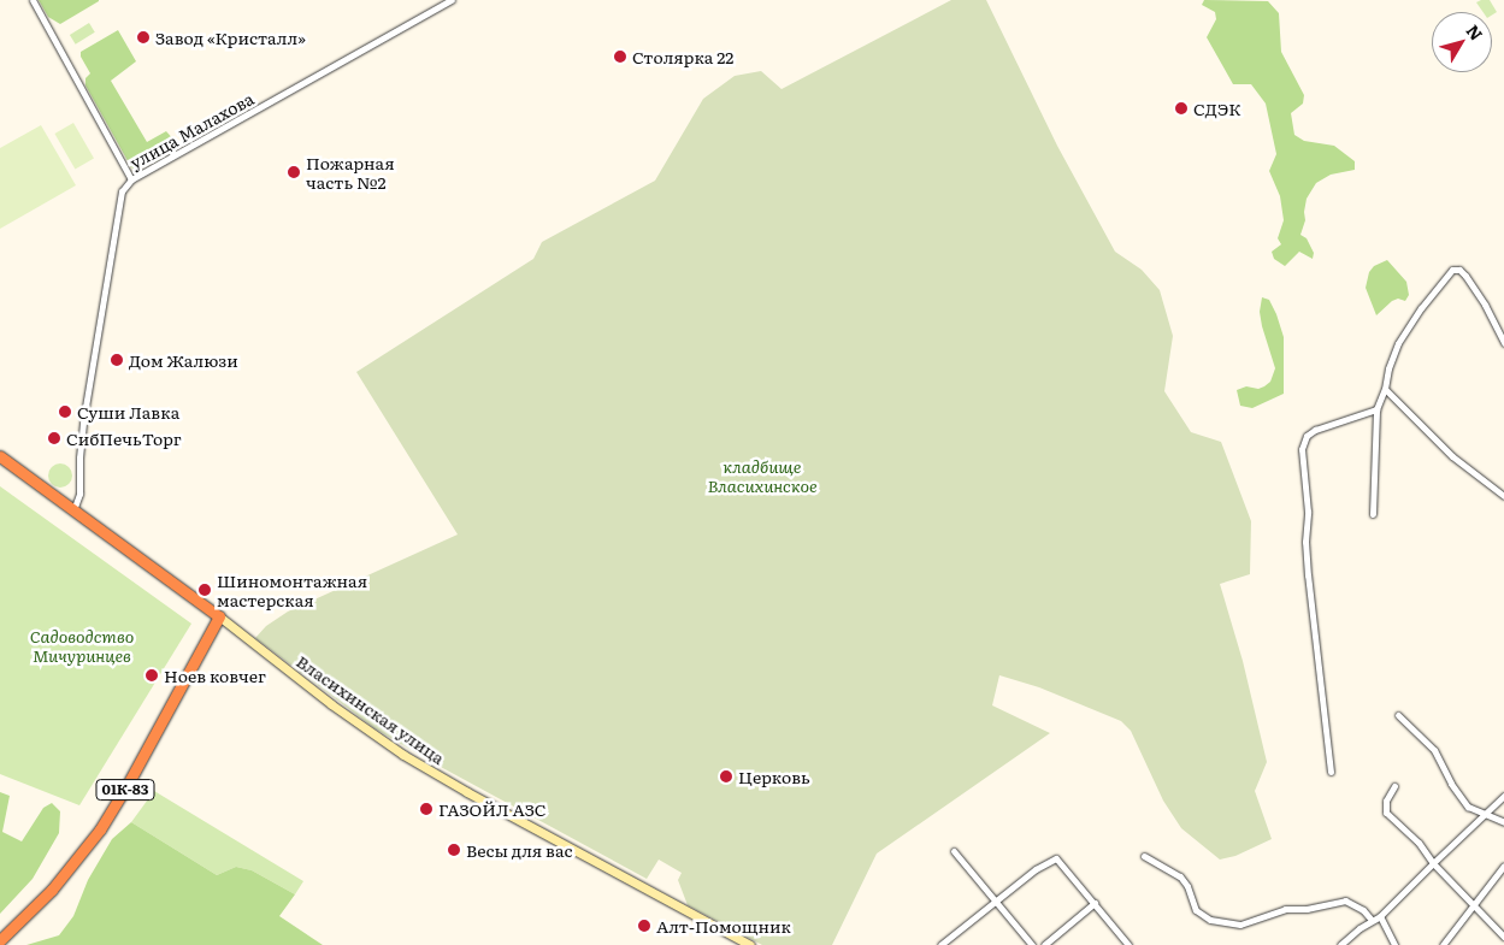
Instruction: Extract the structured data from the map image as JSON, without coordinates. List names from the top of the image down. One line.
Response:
{"streets":{"highway":["Власихинская улица","01К-83"],"street":["улица Малахова"]},"crossings":[["улица Малахова","Власихинская улица"],["Власихинская улица","01К-83"]],"parks":["кладбище Власихинское","Садоводство Мичуринцев"],"places":["Завод «Кристалл»","Столярка 22","СДЭК","Пожарная часть №2","Дом Жалюзи","Суши Лавка","СибПечьТорг","Шиномонтажная мастерская","Ноев ковчег","Церковь","ГАЗОЙЛ АЗС","Весы для вас","Алт-Помощник"],"north":"top right"}
